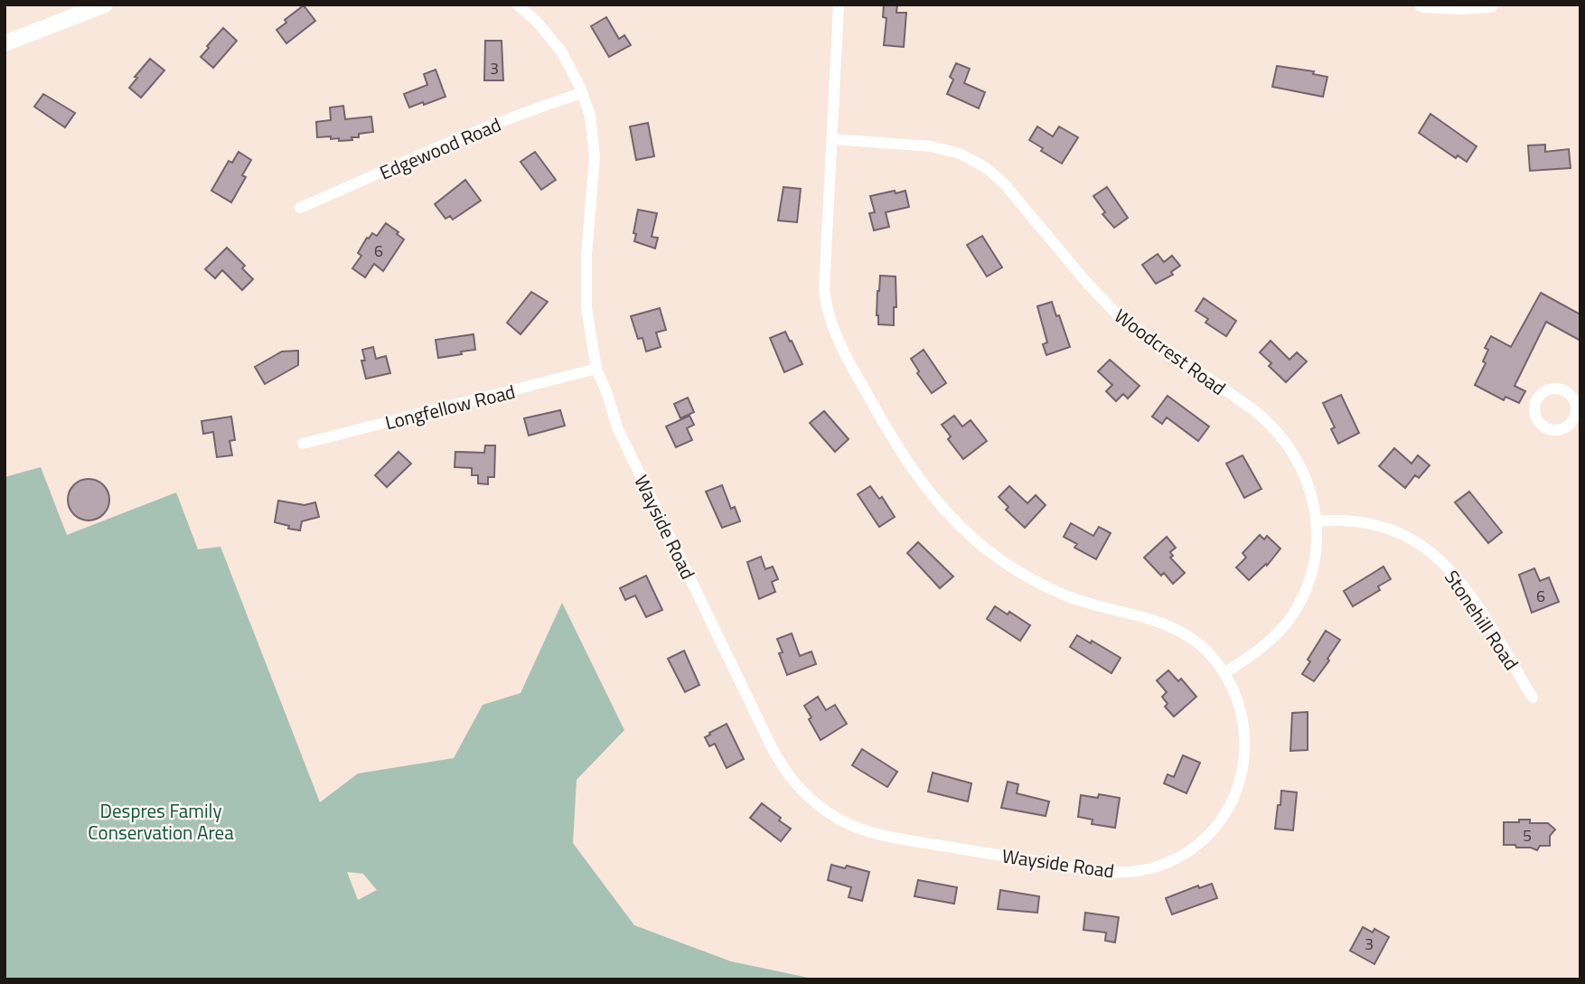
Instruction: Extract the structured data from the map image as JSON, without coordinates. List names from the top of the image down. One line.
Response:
{"streets":{"street":["Edgewood Road","Woodcrest Road","Longfellow Road","Wayside Road","Stonehill Road"]},"crossings":[["Edgewood Road","Wayside Road"],["Woodcrest Road","Wayside Road"],["Woodcrest Road","Stonehill Road"],["Longfellow Road","Wayside Road"]],"parks":["Despres Family Conservation Area"],"house_numbers":["3","6","6","5","3"]}
